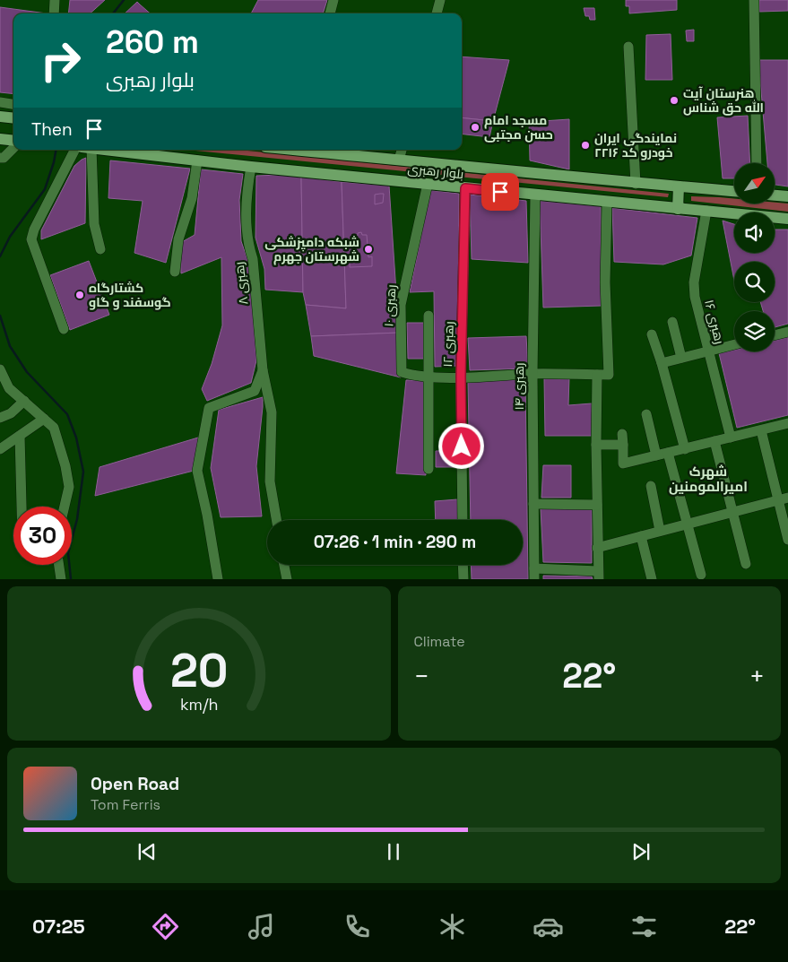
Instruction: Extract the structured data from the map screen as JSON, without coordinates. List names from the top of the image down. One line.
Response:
{"streets":{"main road":["بلوار رهبری"],"street":["رهبری ۸","رهبری ۱۰","رهبری ۱۶","رهبری ۱۲","رهبری ۱۴"]},"crossings":[["بلوار رهبری","رهبری ۸"],["بلوار رهبری","رهبری ۱۰"],["بلوار رهبری","رهبری ۱۶"],["بلوار رهبری","رهبری ۱۲"],["بلوار رهبری","رهبری ۱۴"],["رهبری ۱۰","رهبری ۱۲"],["رهبری ۱۰","رهبری ۱۴"]],"districts":["شهرک امیرالمومنین"],"places":["هنرستان آیت الله حق شناس","مسجد امام حسن مجتبی","نمایندگی ایران خودرو کد ۲۲۱۶","شبکه دامپزشکی شهرستان جهرم","کشتارگاه گوسفند و گاو"],"north":"top right","page":{"turn":["260 m","بلوار رهبری"],"then":"Then","limit":"30","trip":"07:26 · 1 min · 290 m","tile":"Climate","heat":["−","22°","+"],"song":["Open Road","Tom Ferris"],"tabs":["07:25","22°"],"gauge":["20","km/h"]}}
